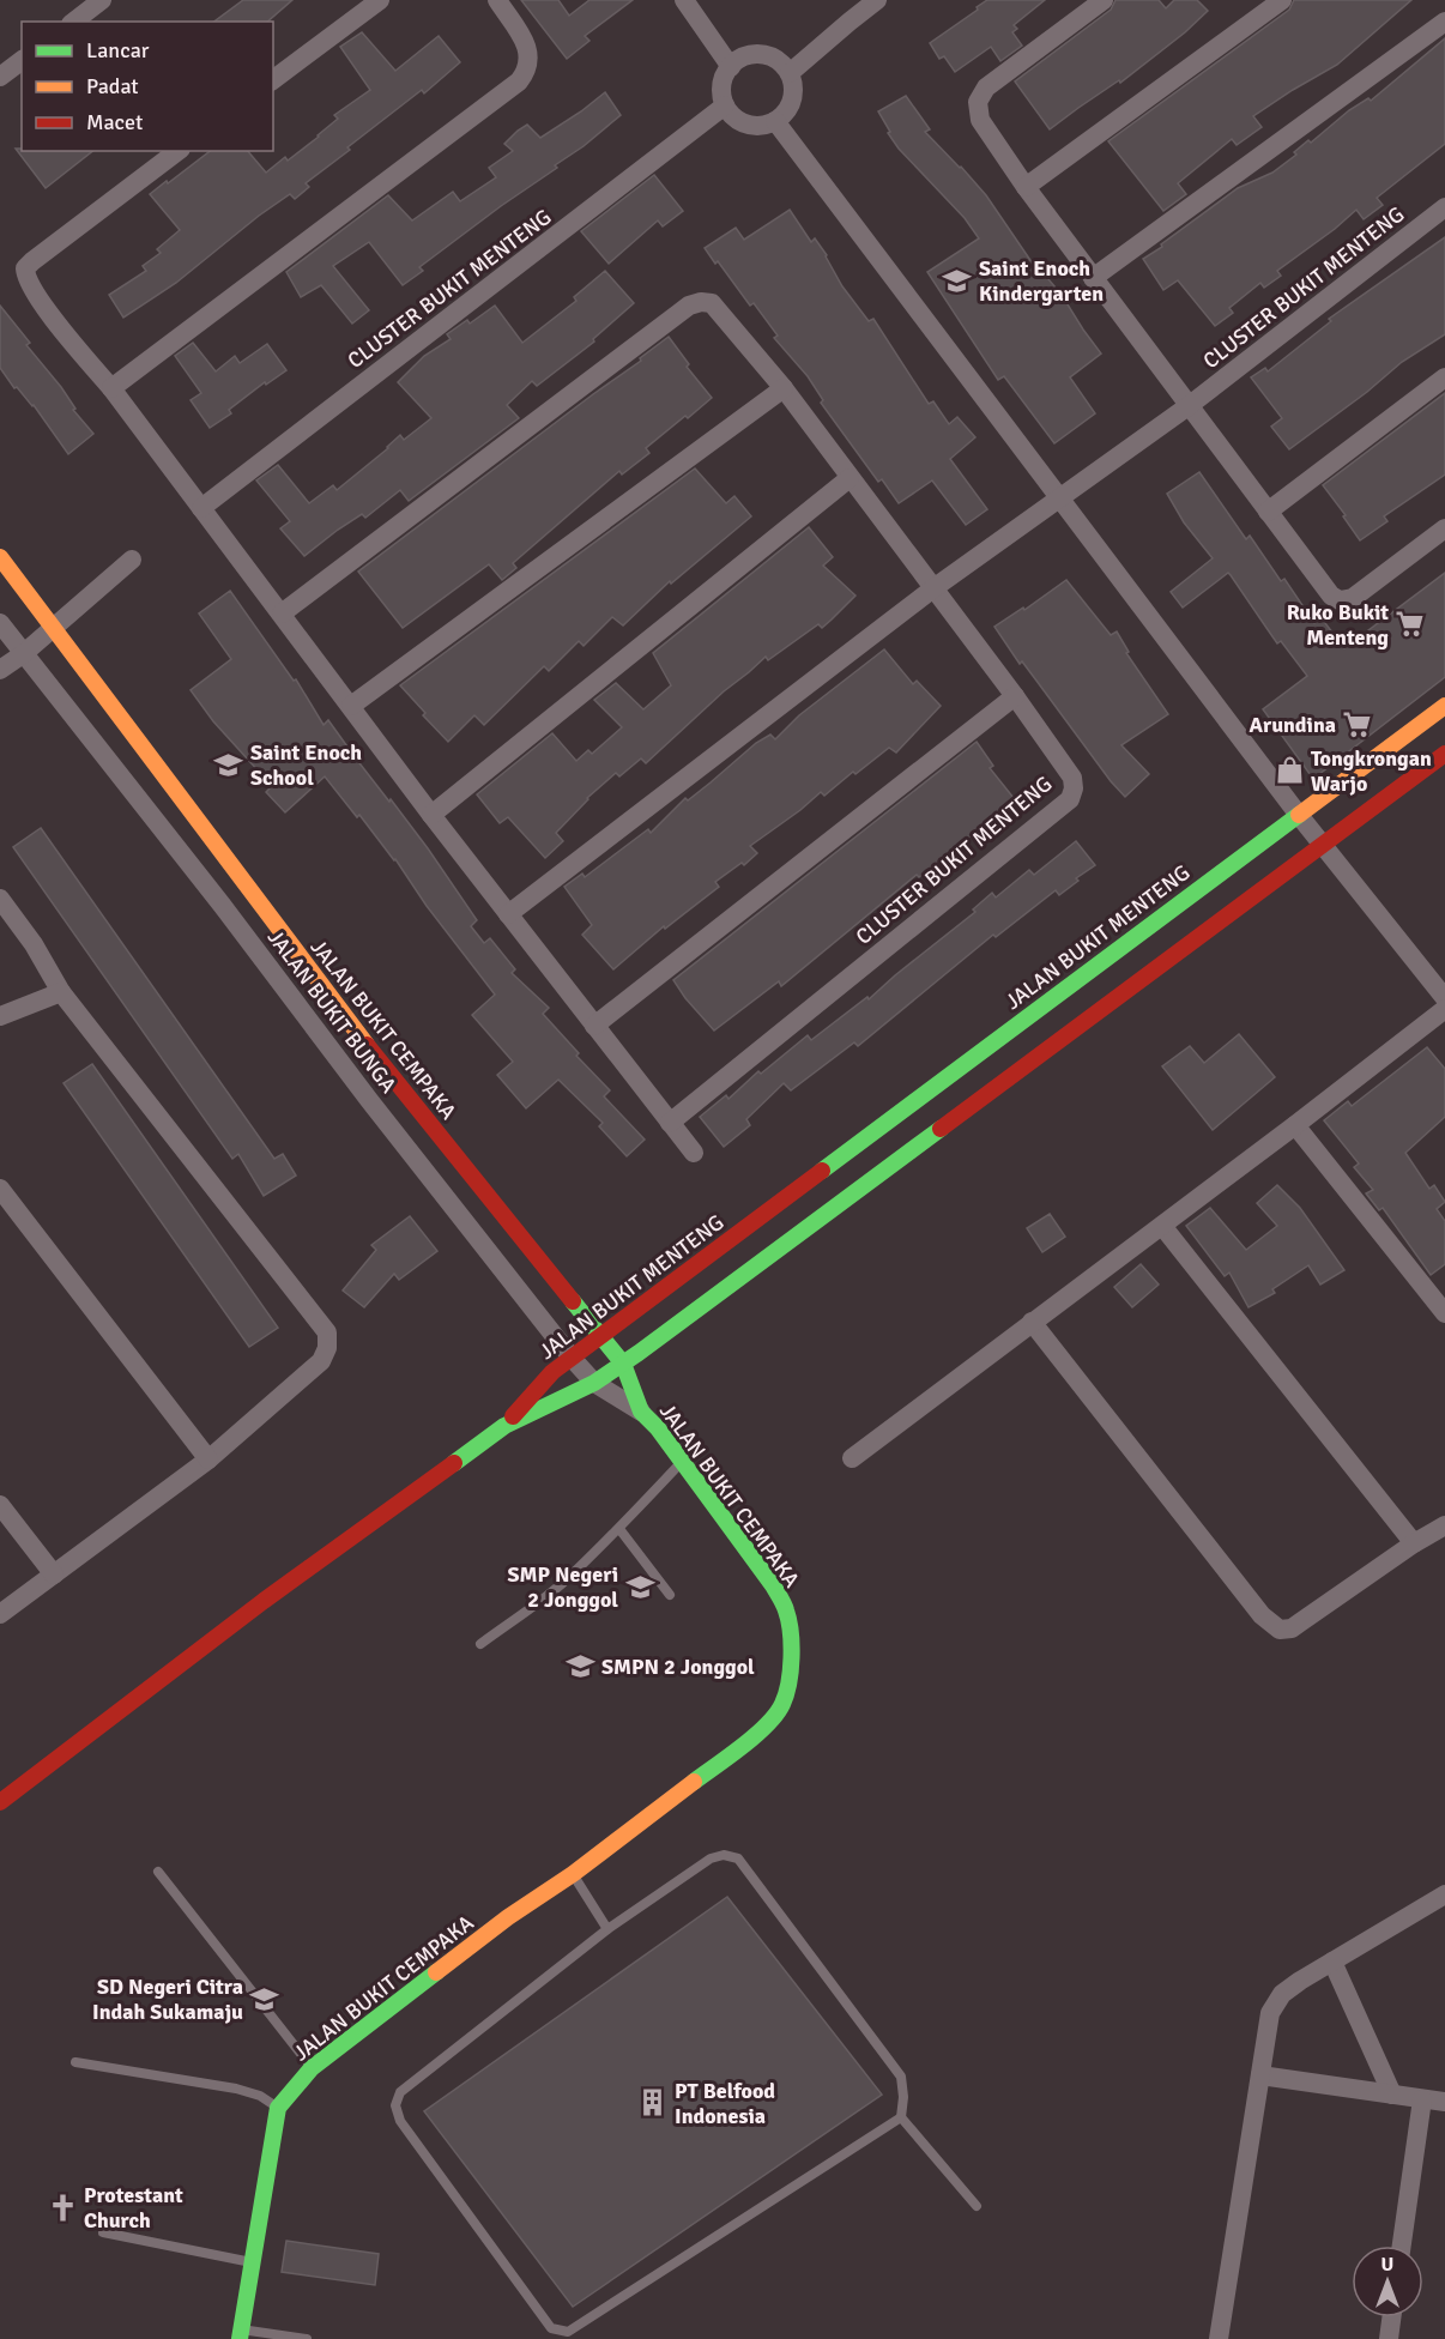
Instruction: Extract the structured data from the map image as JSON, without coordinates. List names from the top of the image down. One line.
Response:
{"streets":{"street":["CLUSTER BUKIT MENTENG","JALAN BUKIT MENTENG","JALAN BUKIT BUNGA","JALAN BUKIT CEMPAKA"]},"crossings":[["JALAN BUKIT MENTENG","JALAN BUKIT BUNGA"],["JALAN BUKIT MENTENG","JALAN BUKIT CEMPAKA"],["JALAN BUKIT BUNGA","JALAN BUKIT CEMPAKA"]],"places":{"school or university":["Saint Enoch Kindergarten","Saint Enoch School","SMP Negeri 2 Jonggol","SMPN 2 Jonggol","SD Negeri Citra Indah Sukamaju"],"supermarket":["Ruko Bukit Menteng","Arundina"],"shop":["Tongkrongan Warjo"],"building":["PT Belfood Indonesia"],"church":["Protestant Church"]},"legend":["Lancar","Padat","Macet"],"north":"top"}
